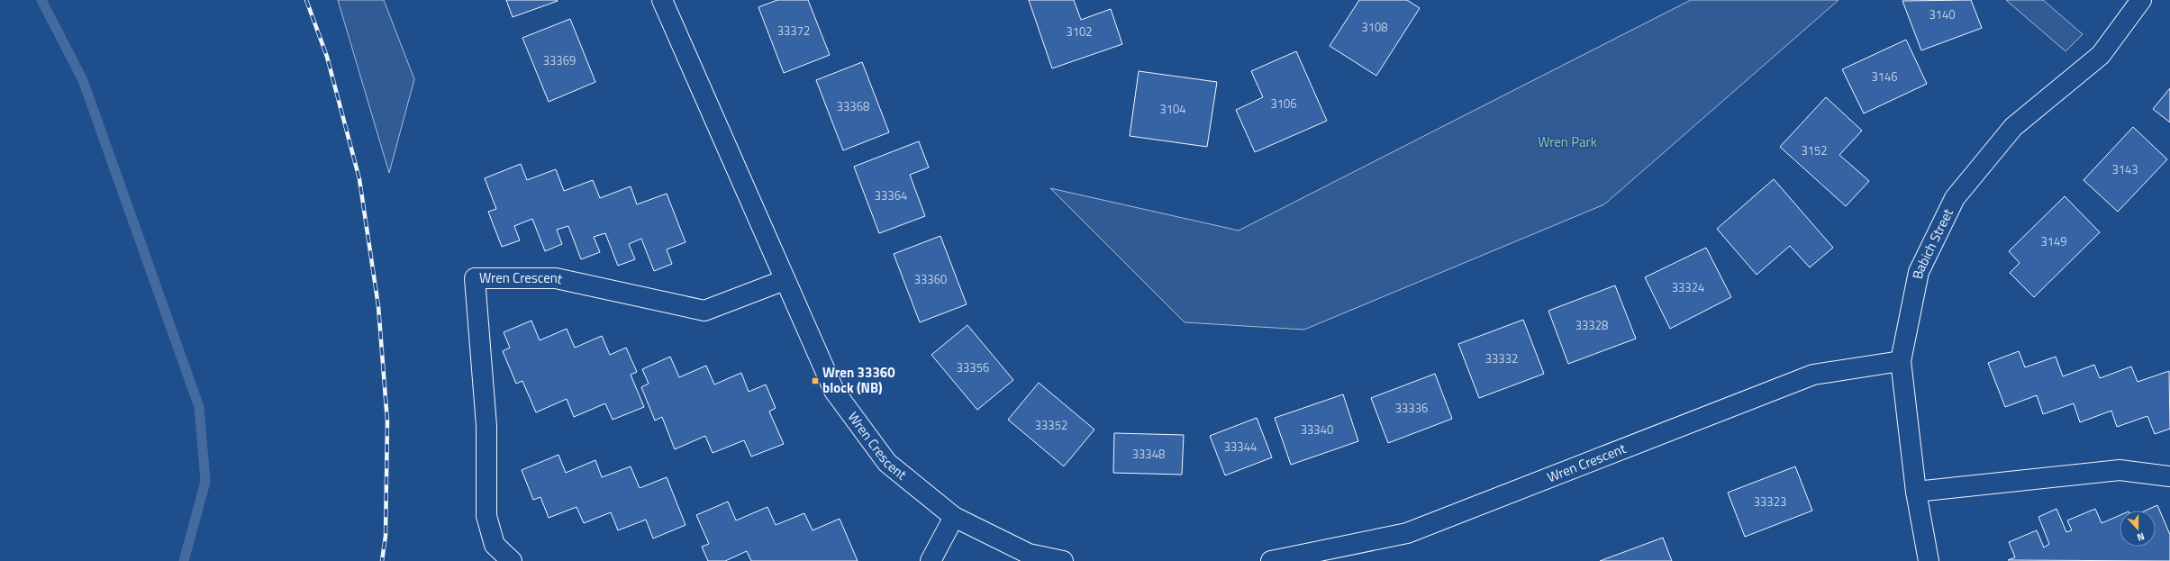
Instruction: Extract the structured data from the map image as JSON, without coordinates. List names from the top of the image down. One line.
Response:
{"streets":{"street":["Babich Street","Wren Crescent"]},"crossings":[["Babich Street","Wren Crescent"]],"parks":["Wren Park"],"places":{"transit":["Wren 33360 block (NB)"]},"house_numbers":["3140","3108","33372","3102","33369","3146","3106","33368","3104","3152","3143","33364","3149","33360","33324","33328","33332","33356","33336","33352","33340","33344","33348","33323"],"north":"bottom"}
